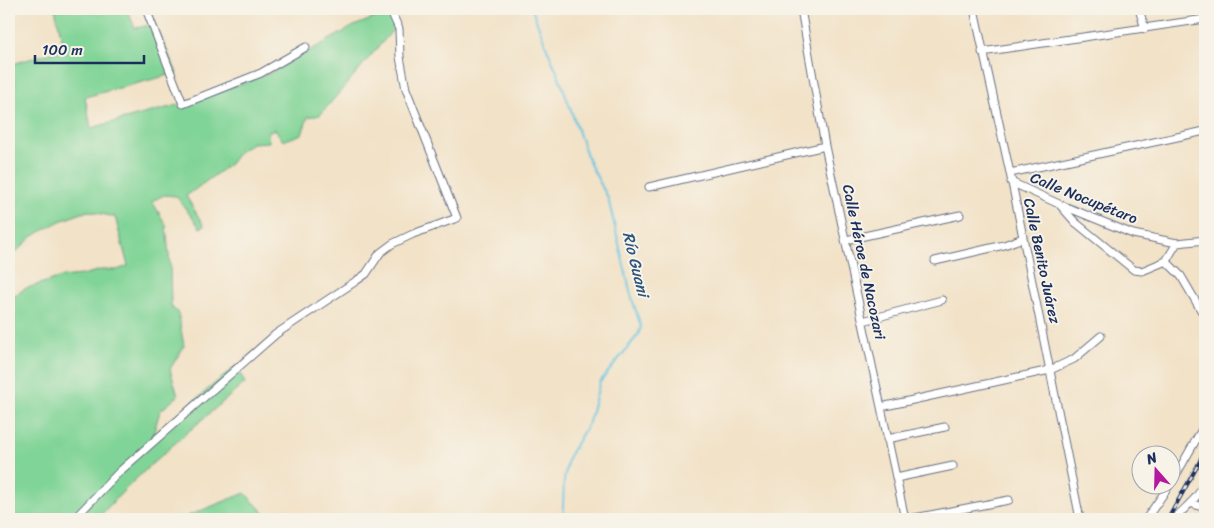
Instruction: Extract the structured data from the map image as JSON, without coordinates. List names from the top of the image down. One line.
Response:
{"streets":{"street":["Calle Nocupétaro","Calle Benito Juárez","Calle Héroe de Nacozari"]},"crossings":[["Calle Nocupétaro","Calle Benito Juárez"]],"water":["Río Guani"],"scale_bar":"100 m","north":"top"}
